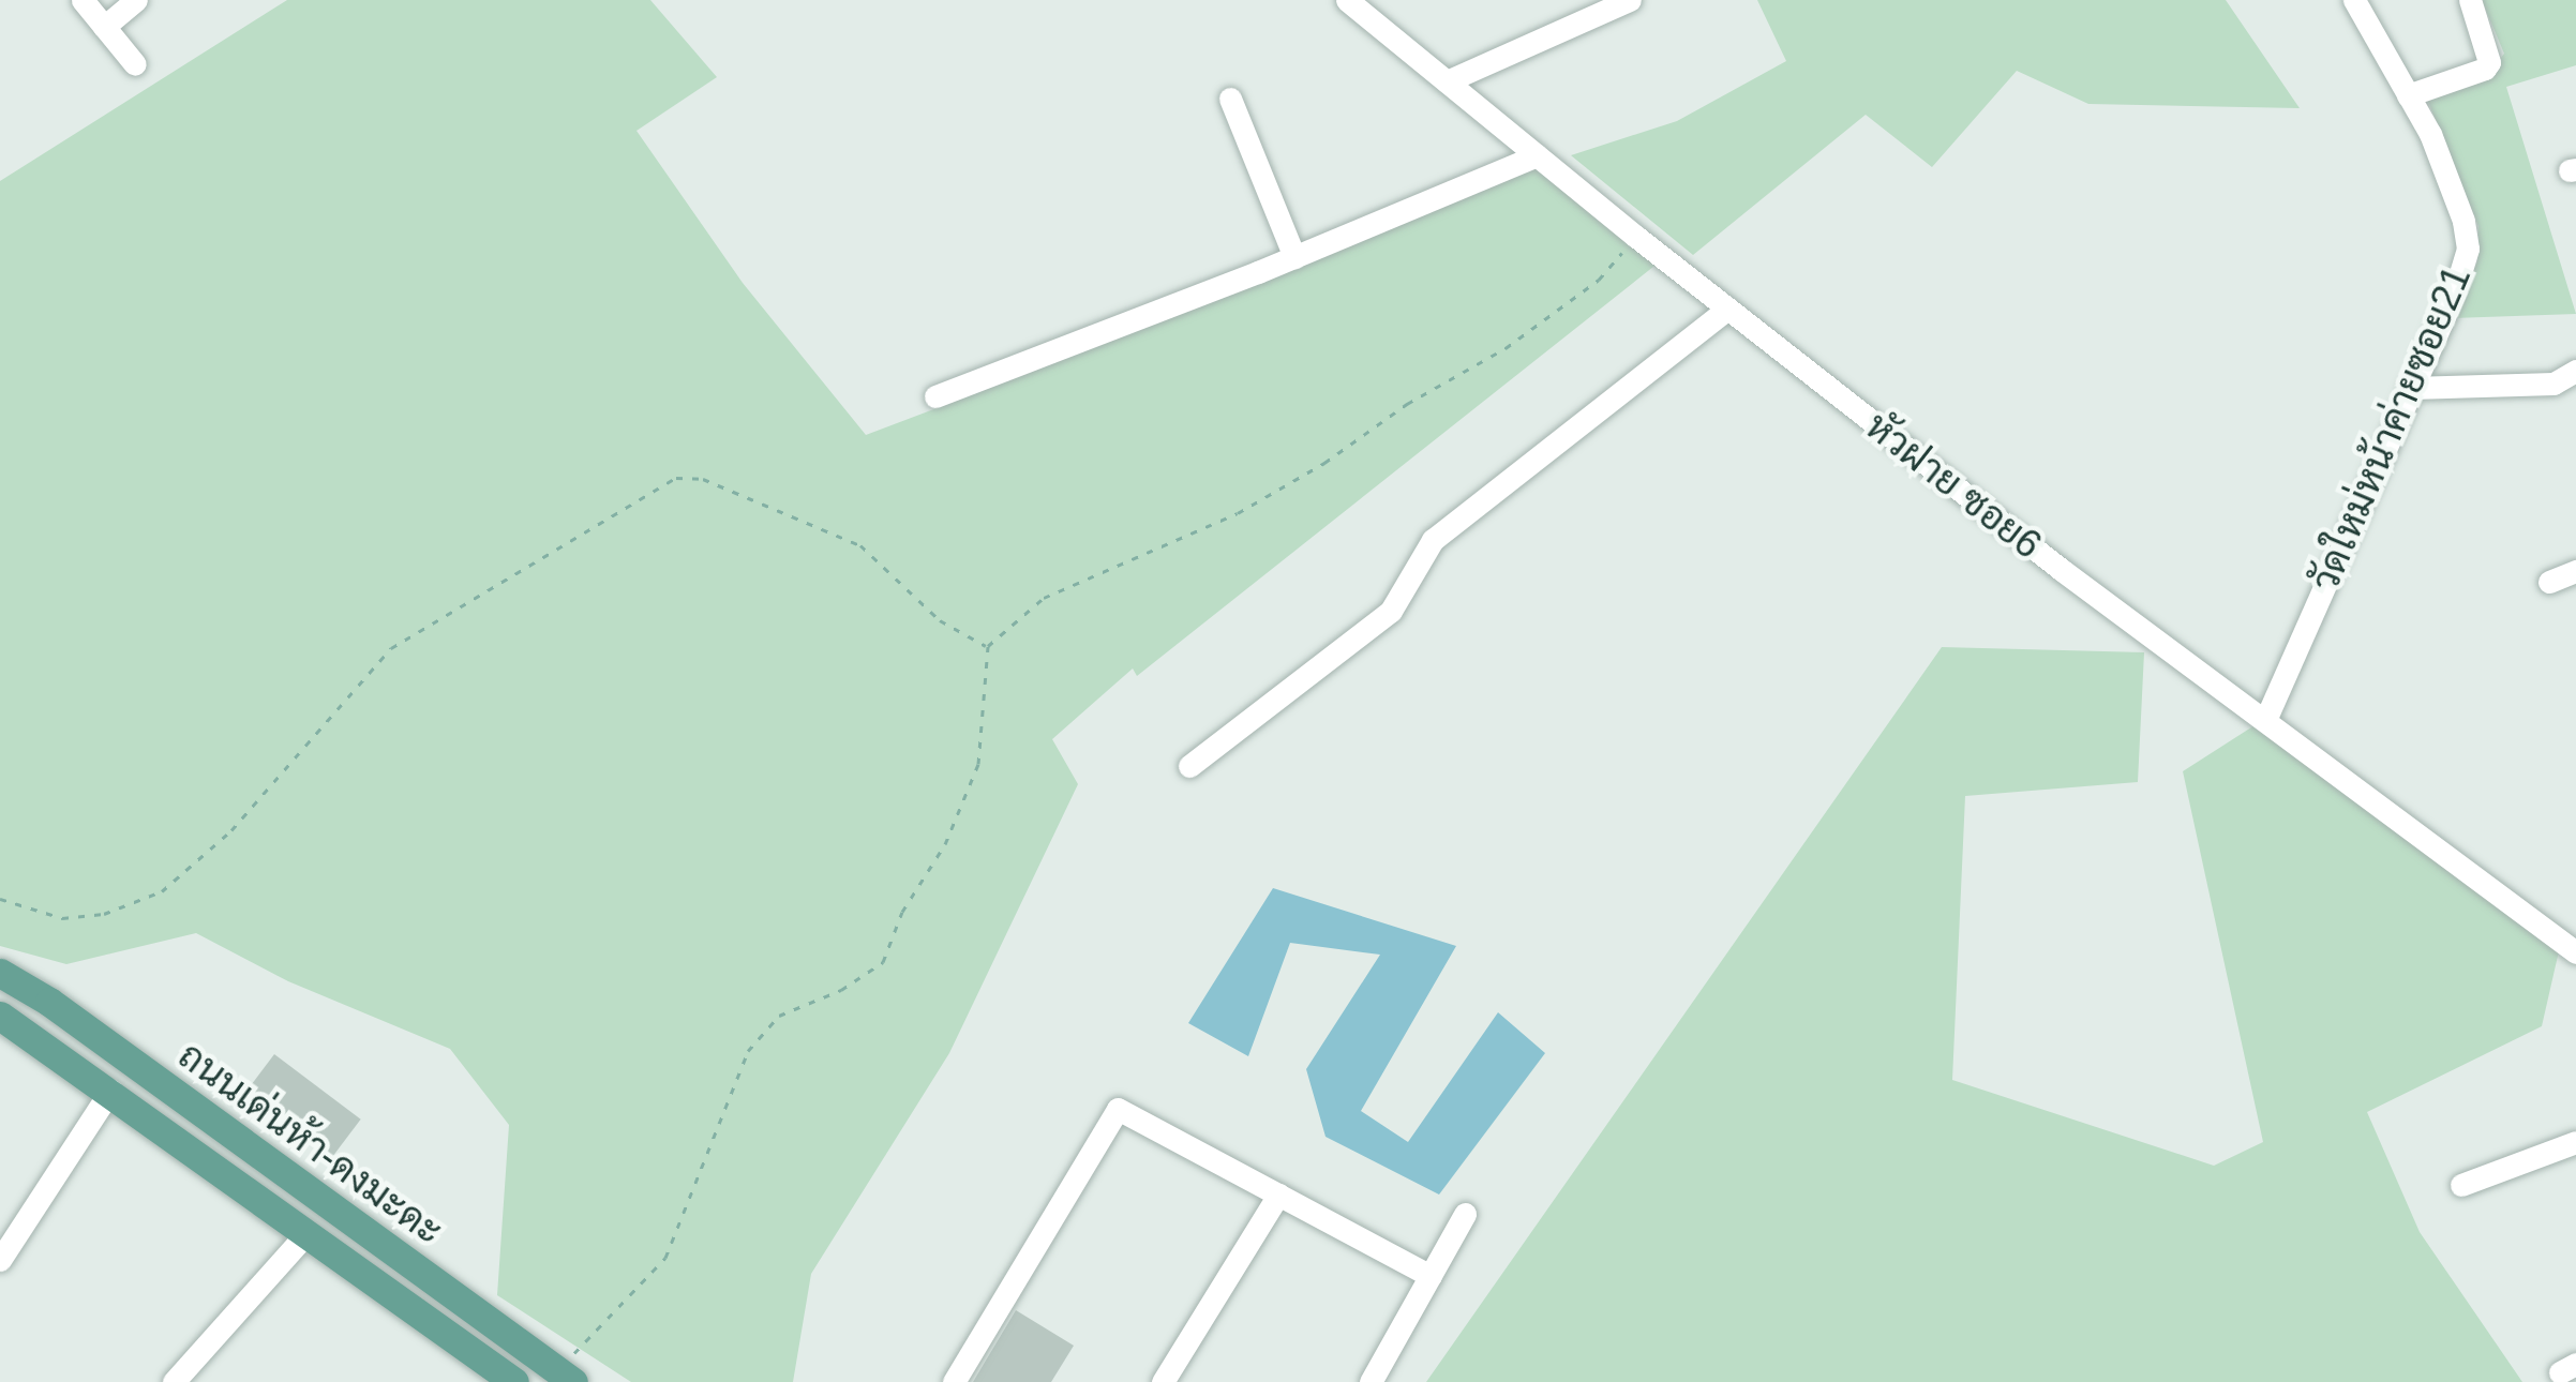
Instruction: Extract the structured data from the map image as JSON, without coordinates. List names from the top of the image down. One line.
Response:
{"streets":{"main road":["ถนนเด่นห้า-ดงมะดะ"],"street":["วัดใหม่หน้าค่ายซอย21","หัวฝาย ซอย6"]},"crossings":[["วัดใหม่หน้าค่ายซอย21","หัวฝาย ซอย6"]]}
